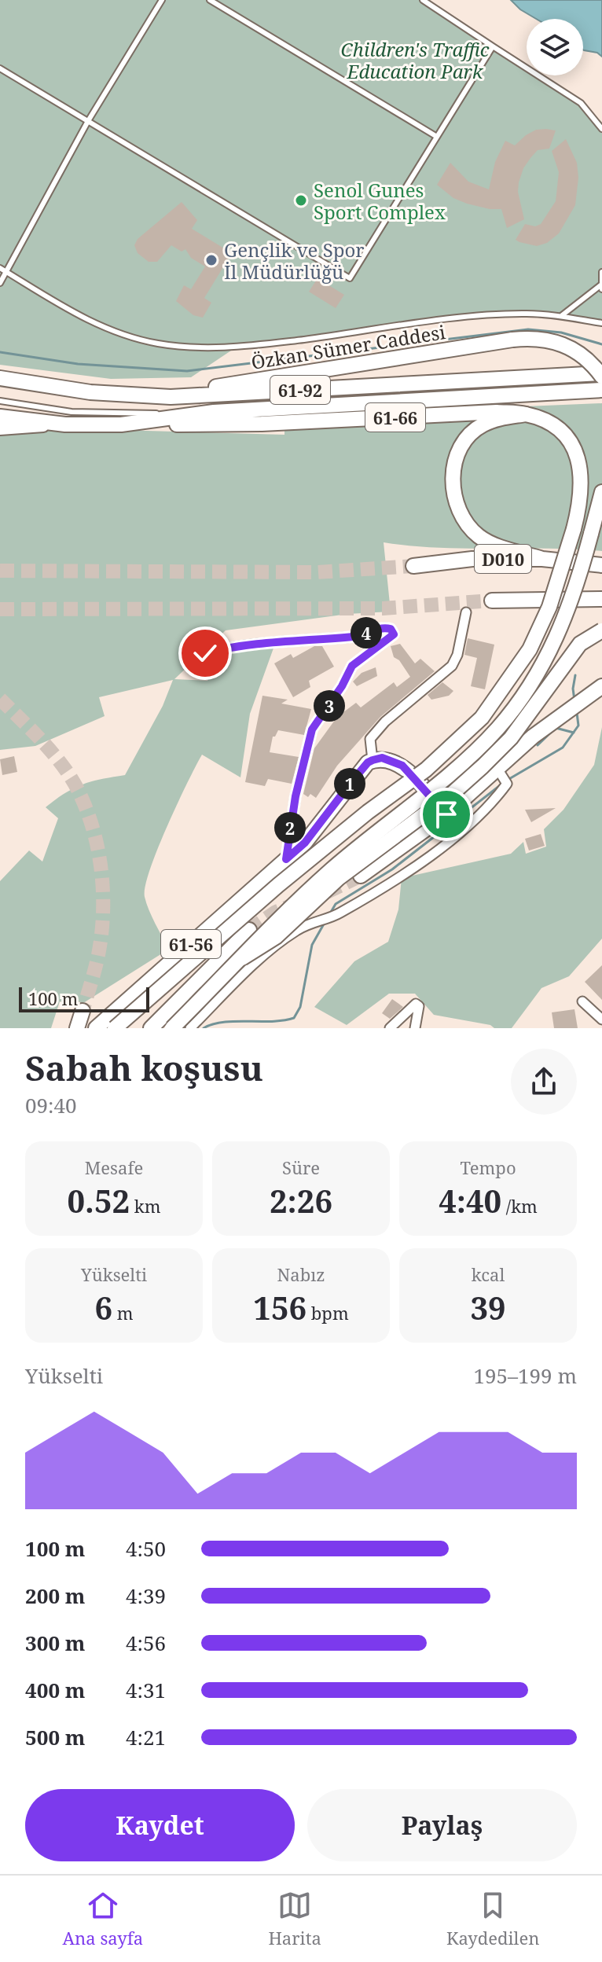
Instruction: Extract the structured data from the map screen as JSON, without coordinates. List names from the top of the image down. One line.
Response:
{"streets":{"main road":["Özkan Sümer Caddesi","61-92","61-66","D010","61-56"]},"crossings":[["61-92","61-66"]],"parks":["Children's Traffic Education Park"],"places":["Senol Gunes Sport Complex","Gençlik ve Spor İl Müdürlüğü"],"scale_bar":"100 m","page":{"pins":["4","3","1","2"],"scale":"100 m","heading":["Sabah koşusu","09:40"],"stats":[["Mesafe","0.52 km"],["Süre","2:26"],["Tempo","4:40 /km"],["Yükselti","6 m"],["Nabız","156 bpm"],["kcal","39"]],"chart":["Yükselti","195–199 m"],"list":[{"name":"100 m","note":"4:50"},{"name":"200 m","note":"4:39"},{"name":"300 m","note":"4:56"},{"name":"400 m","note":"4:31"},{"name":"500 m","note":"4:21"}],"buttons":["Kaydet","Paylaş"],"tabs":["Ana sayfa","Harita","Kaydedilen"]}}
